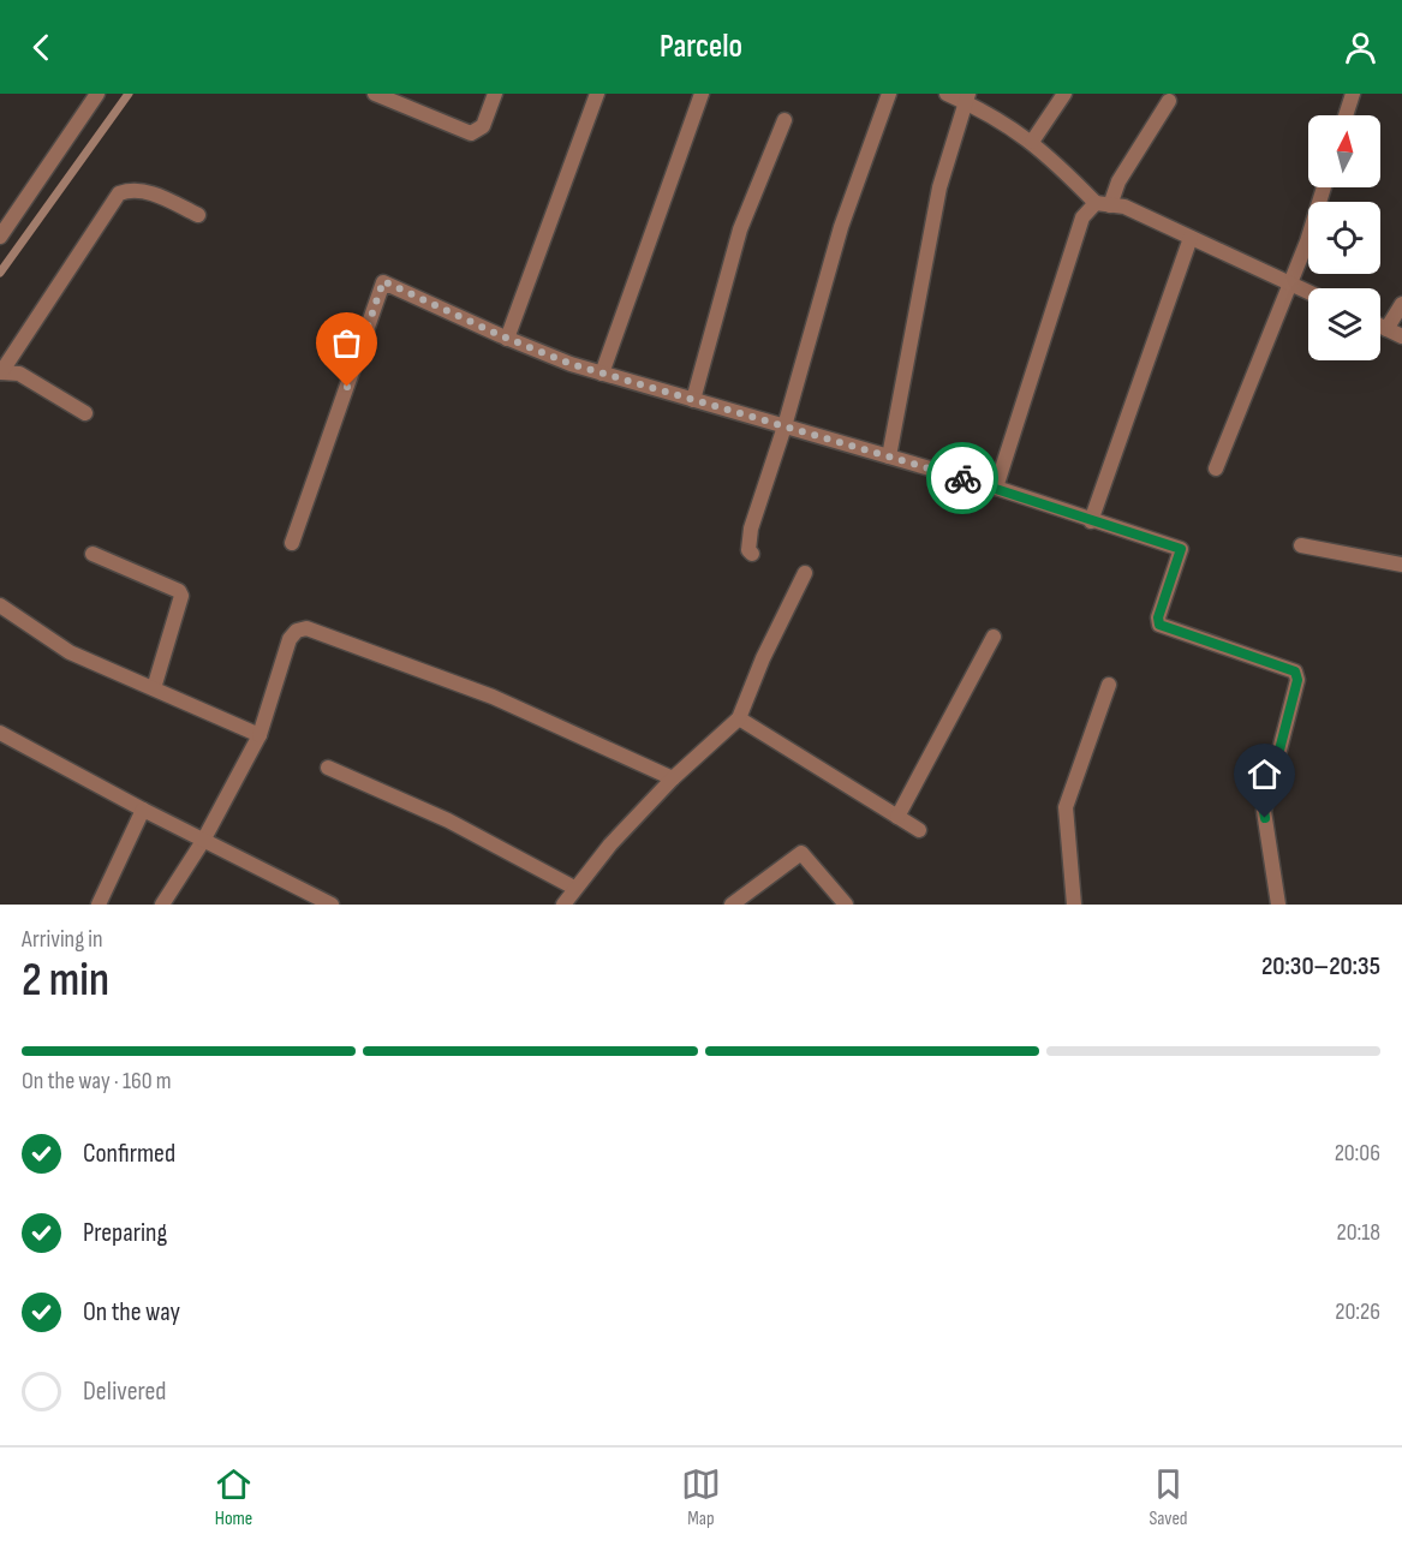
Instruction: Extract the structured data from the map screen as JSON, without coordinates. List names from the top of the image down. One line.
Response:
{"north":"top","page":{"header":"Parcelo","heading":["2 min","Arriving in","20:30–20:35"],"bar":"On the way · 160 m","list":[["Confirmed","20:06"],["Preparing","20:18"],["On the way","20:26"],"Delivered"],"tabs":["Home","Map","Saved"]}}
